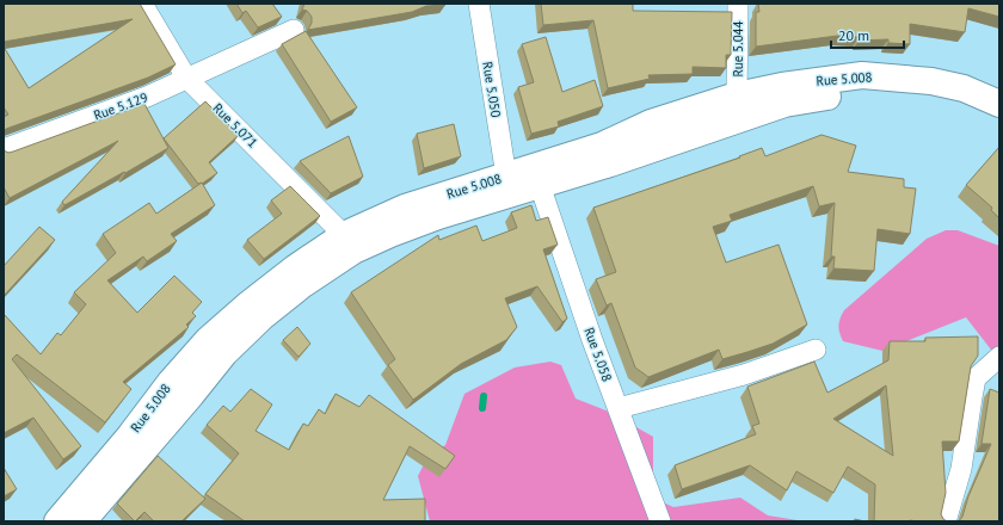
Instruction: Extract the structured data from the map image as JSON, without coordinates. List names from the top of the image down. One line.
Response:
{"streets":{"main road":["Rue 5.008"],"street":["Rue 5.044","Rue 5.050","Rue 5.129","Rue 5.071","Rue 5.058"]},"crossings":[["Rue 5.044","Rue 5.008"],["Rue 5.008","Rue 5.050"],["Rue 5.008","Rue 5.071"],["Rue 5.008","Rue 5.058"],["Rue 5.129","Rue 5.071"]],"scale_bar":"20 m"}
